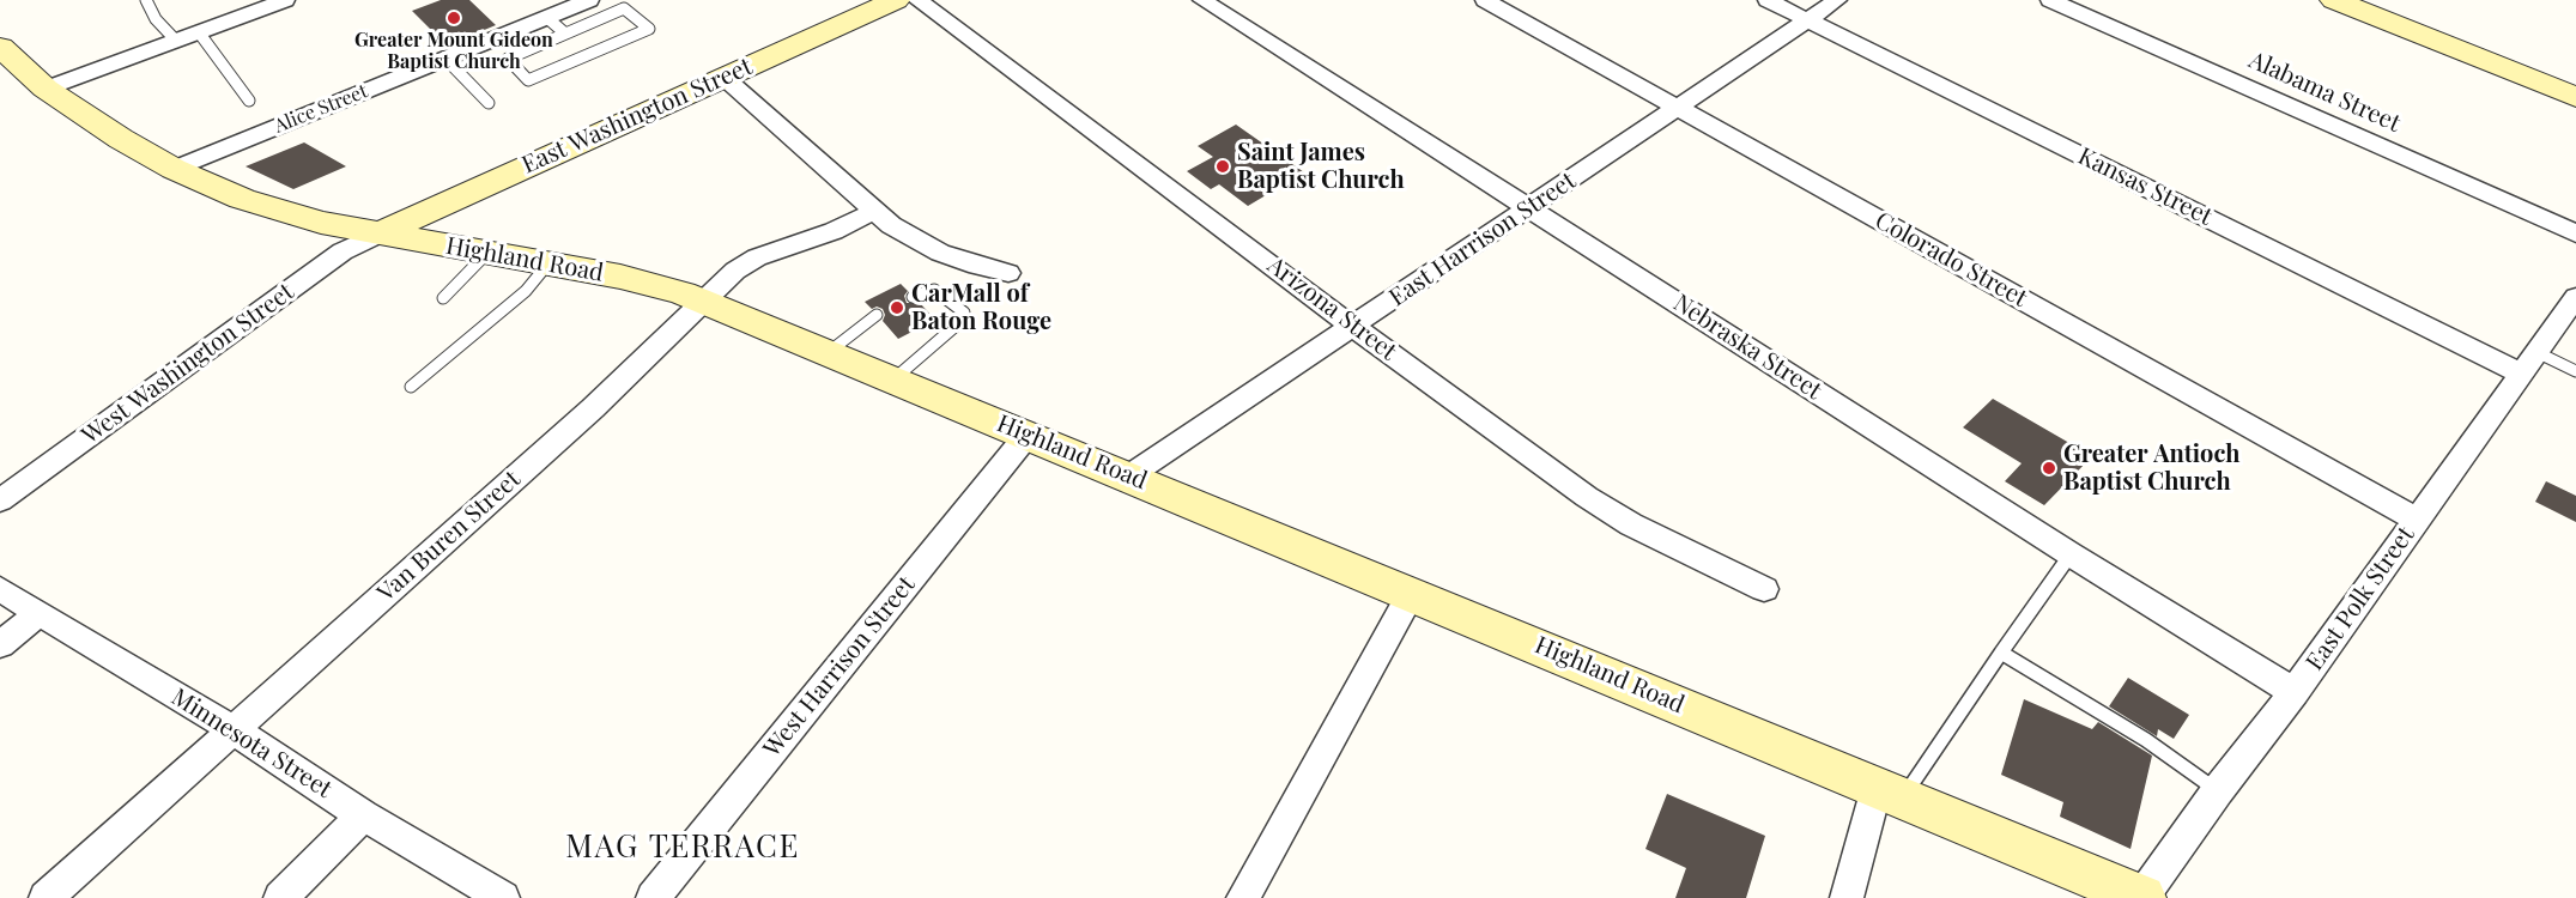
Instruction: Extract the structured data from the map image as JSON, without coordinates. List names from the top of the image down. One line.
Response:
{"streets":{"street":["Alabama Street","Alice Street","East Washington Street","Kansas Street","East Harrison Street","Highland Road","Colorado Street","Arizona Street","Nebraska Street","West Washington Street","Van Buren Street","East Polk Street","West Harrison Street","Minnesota Street"]},"crossings":[["Alice Street","Highland Road"],["East Washington Street","Highland Road"],["East Washington Street","West Washington Street"],["Kansas Street","East Harrison Street"],["Kansas Street","East Polk Street"],["East Harrison Street","Highland Road"],["East Harrison Street","Colorado Street"],["East Harrison Street","Arizona Street"],["East Harrison Street","Nebraska Street"],["Highland Road","West Washington Street"],["Highland Road","Van Buren Street"],["Highland Road","East Polk Street"],["Highland Road","West Harrison Street"],["Colorado Street","East Polk Street"],["Nebraska Street","East Polk Street"],["Van Buren Street","Minnesota Street"]],"districts":["MAG TERRACE"],"places":["Greater Mount Gideon Baptist Church","Saint James Baptist Church","CarMall of Baton Rouge","Greater Antioch Baptist Church"]}
